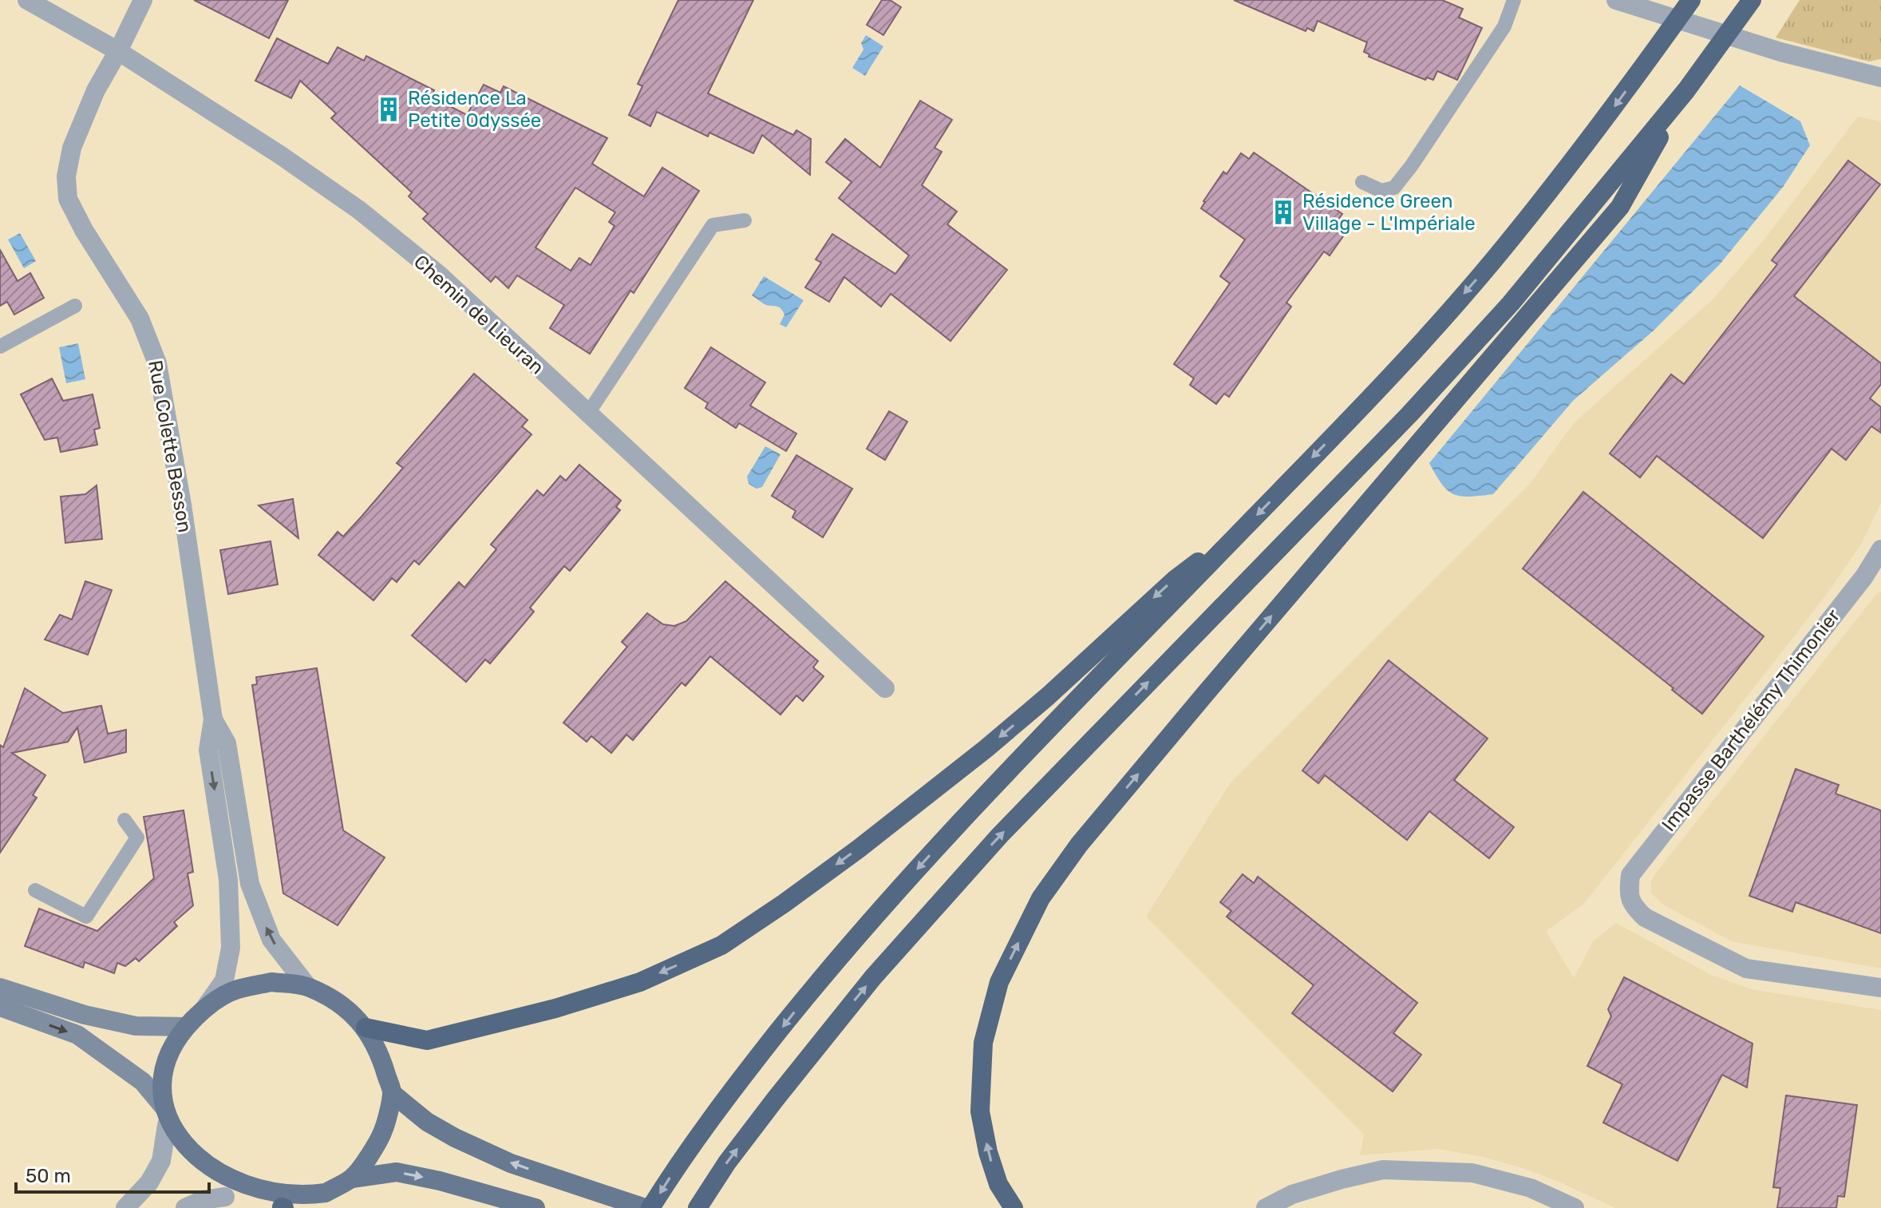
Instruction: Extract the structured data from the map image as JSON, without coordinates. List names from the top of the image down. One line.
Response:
{"streets":{"street":["Chemin de Lieuran","Rue Colette Besson","Impasse Barthélémy Thimonier"]},"crossings":[["Chemin de Lieuran","Rue Colette Besson"]],"places":{"building":["Résidence La Petite Odyssée","Résidence Green Village - L'Impériale"]},"scale_bar":"50 m"}
